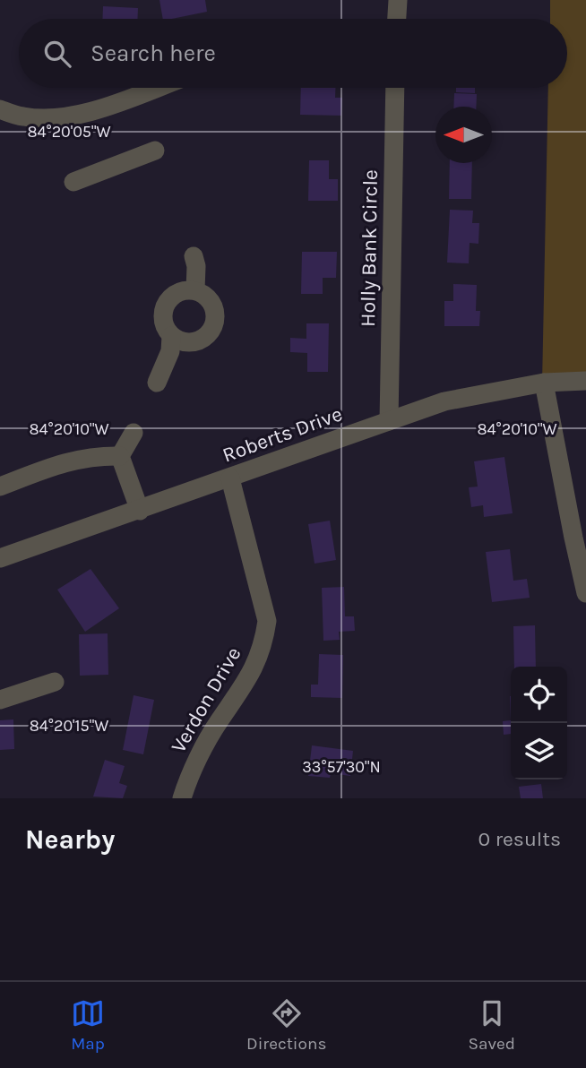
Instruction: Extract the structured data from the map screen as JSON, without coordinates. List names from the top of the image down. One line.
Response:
{"streets":{"street":["Holly Bank Circle","Roberts Drive","Verdon Drive"]},"crossings":[["Holly Bank Circle","Roberts Drive"],["Roberts Drive","Verdon Drive"]],"north":"left","page":{"search":"Search here","heading":["Nearby","0 results"],"nav":["Map","Directions","Saved"]},"coordinates":["84°20'05\"W","84°20'10\"W","84°20'15\"W","33°57'30\"N"]}
